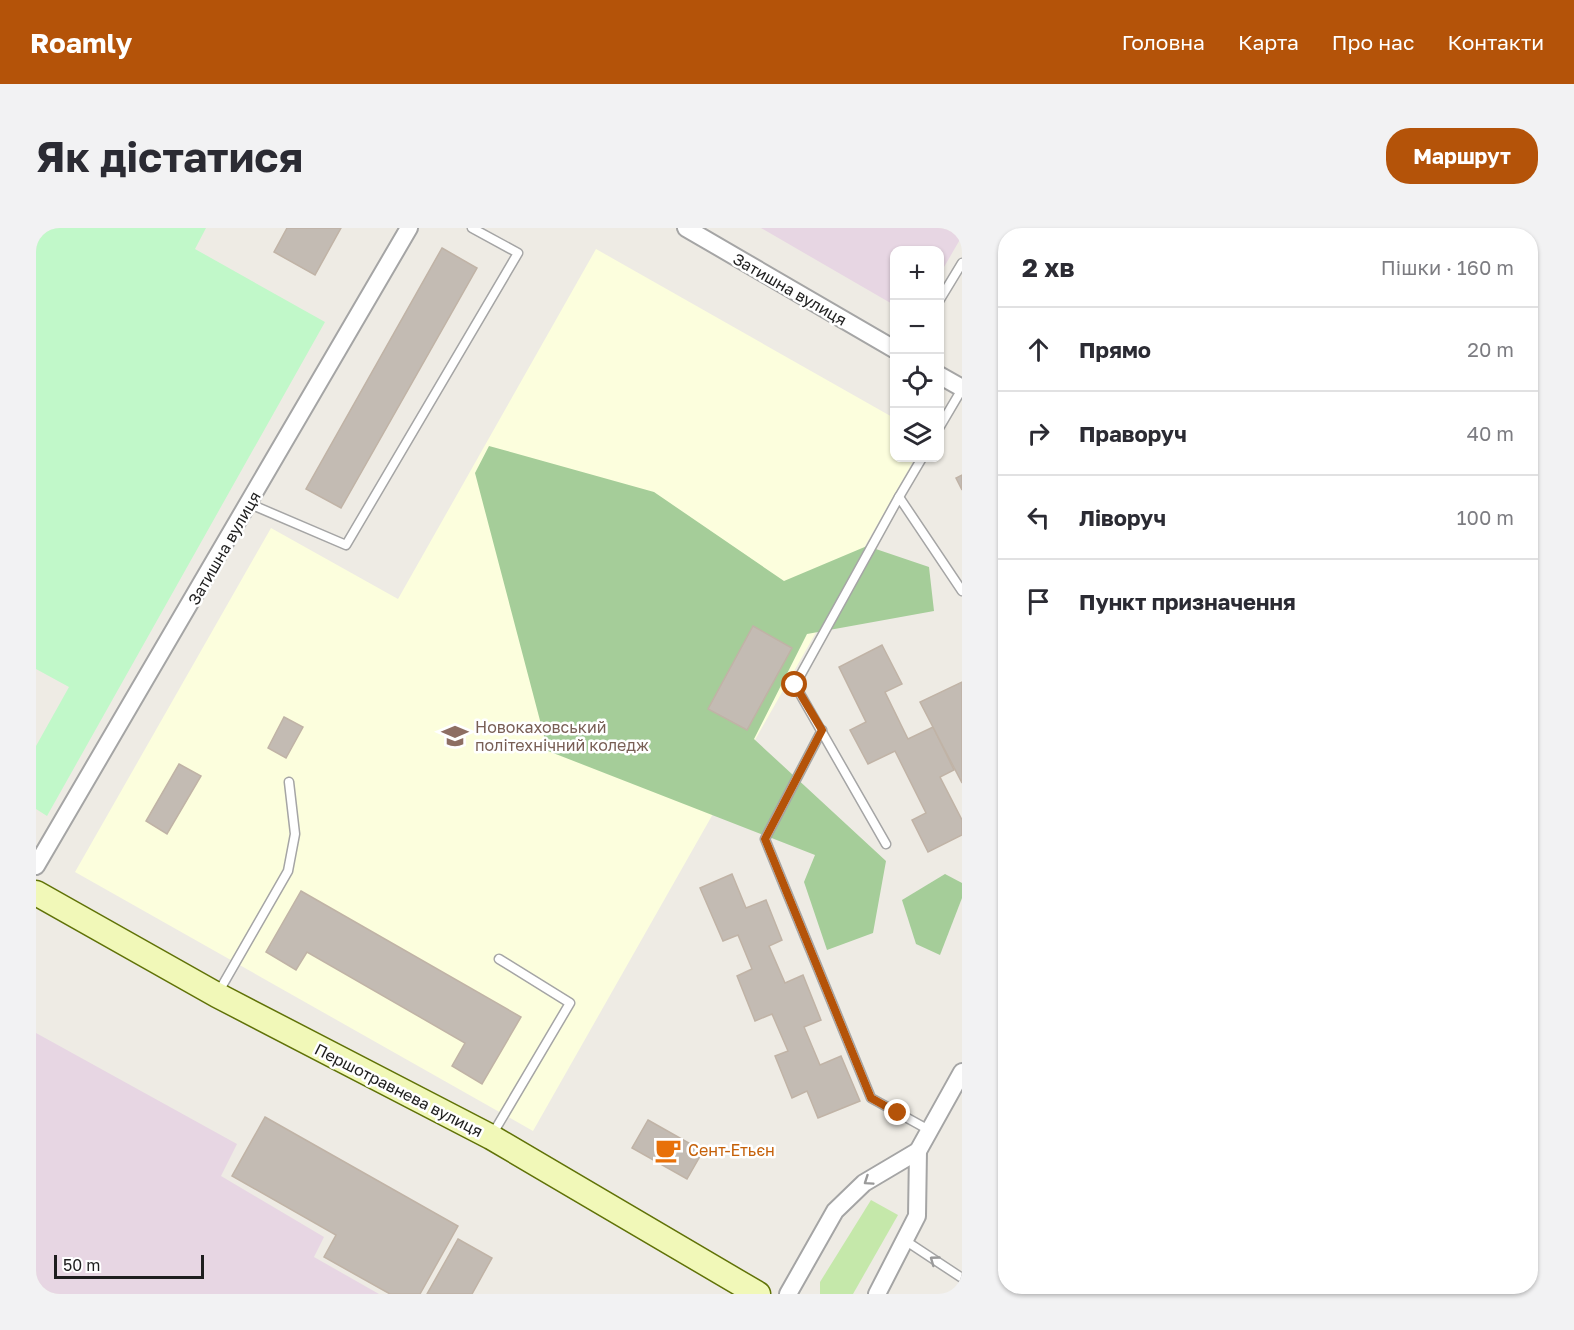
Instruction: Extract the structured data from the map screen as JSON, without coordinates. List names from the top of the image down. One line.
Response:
{"streets":{"street":["Затишна вулиця","Першотравнева вулиця"]},"places":{"school or university":["Новокаховський політехнічний коледж"],"cafe":["Сент-Етьєн"]},"scale_bar":"50 m","page":{"header":"Roamly","nav":["Головна","Карта","Про нас","Контакти"],"buttons":"Маршрут","title":"Як дістатися","heading":["2 хв","Пішки · 160 m"],"map_buttons":["+","−"],"list":[["Прямо","20 m"],["Праворуч","40 m"],["Ліворуч","100 m"],"Пункт призначення"],"scale":"50 m"}}
